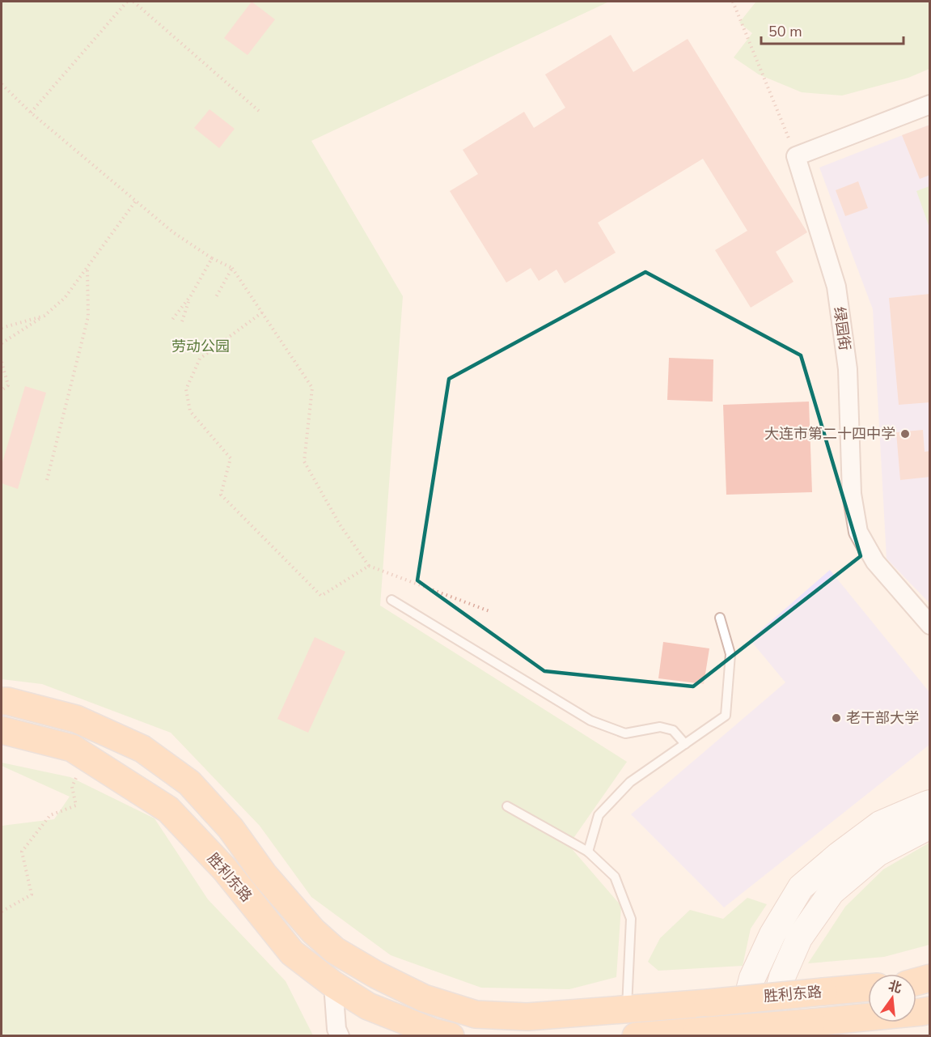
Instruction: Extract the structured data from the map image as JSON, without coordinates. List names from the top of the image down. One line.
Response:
{"streets":{"main road":["胜利东路"],"street":["绿园街"]},"parks":["劳动公园"],"places":["大连市第二十四中学","老干部大学"],"scale_bar":"50 m","north":"top"}
